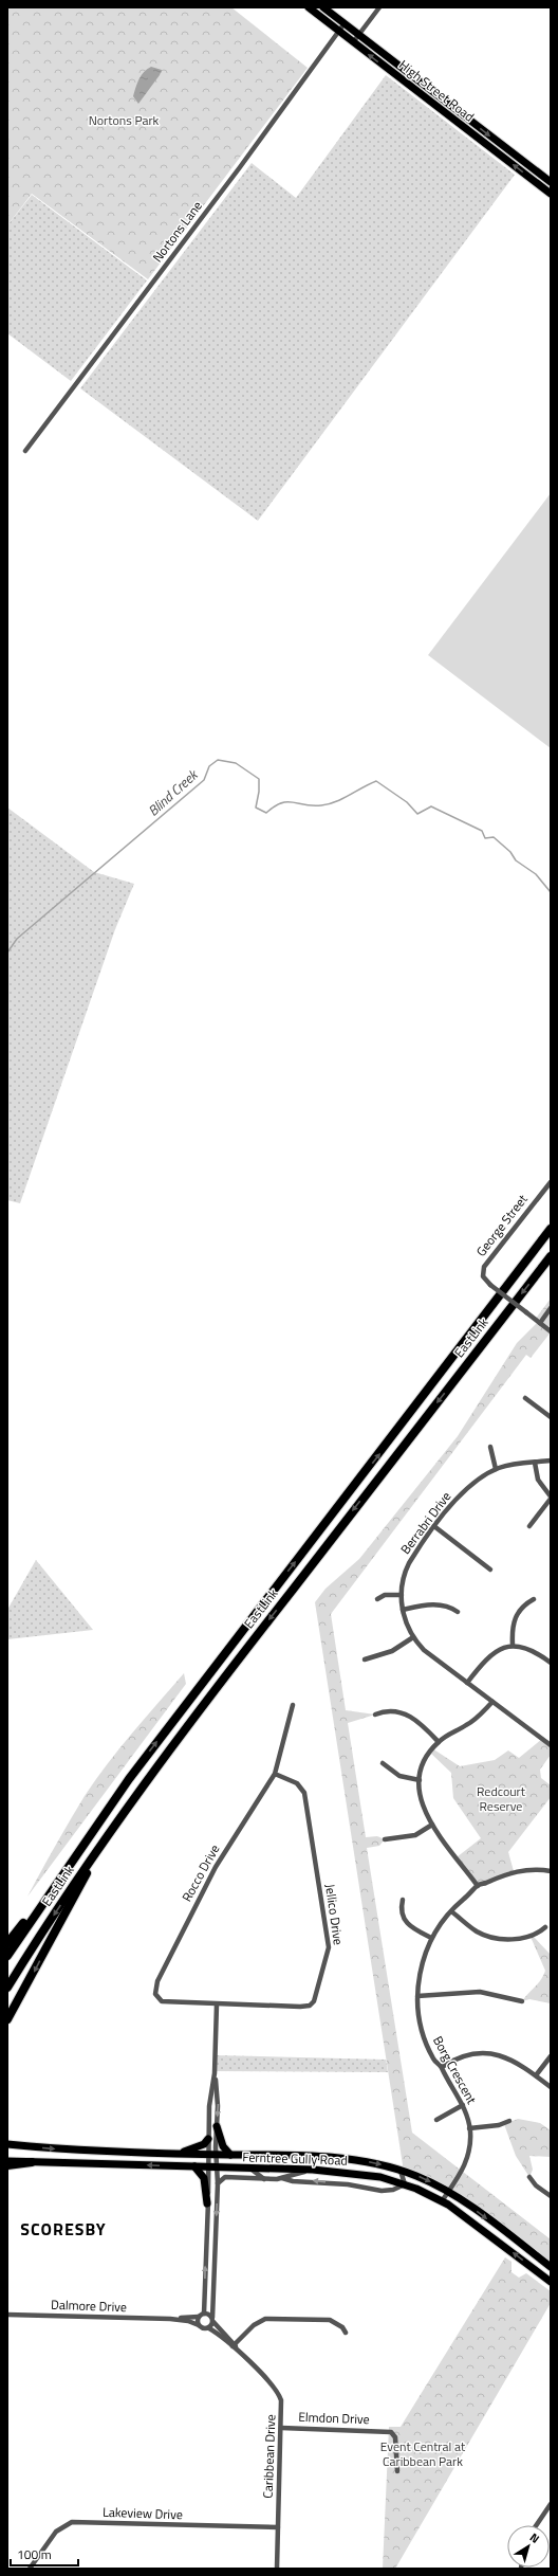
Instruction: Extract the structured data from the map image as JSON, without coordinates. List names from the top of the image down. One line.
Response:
{"streets":{"highway":["EastLink"],"main road":["High Street Road","Ferntree Gully Road"],"street":["Nortons Lane","George Street","Berrabri Drive","Rocco Drive","Jellico Drive","Borg Crescent","Dalmore Drive","Elmdon Drive","Caribbean Drive","Lakeview Drive"]},"crossings":[["High Street Road","Nortons Lane"],["Rocco Drive","Jellico Drive"],["Borg Crescent","Ferntree Gully Road"],["Dalmore Drive","Caribbean Drive"],["Elmdon Drive","Caribbean Drive"],["Caribbean Drive","Lakeview Drive"]],"districts":["SCORESBY"],"water":["Blind Creek"],"parks":["Nortons Park","Redcourt Reserve","Event Central at Caribbean Park"],"scale_bar":"100 m","north":"top right"}
